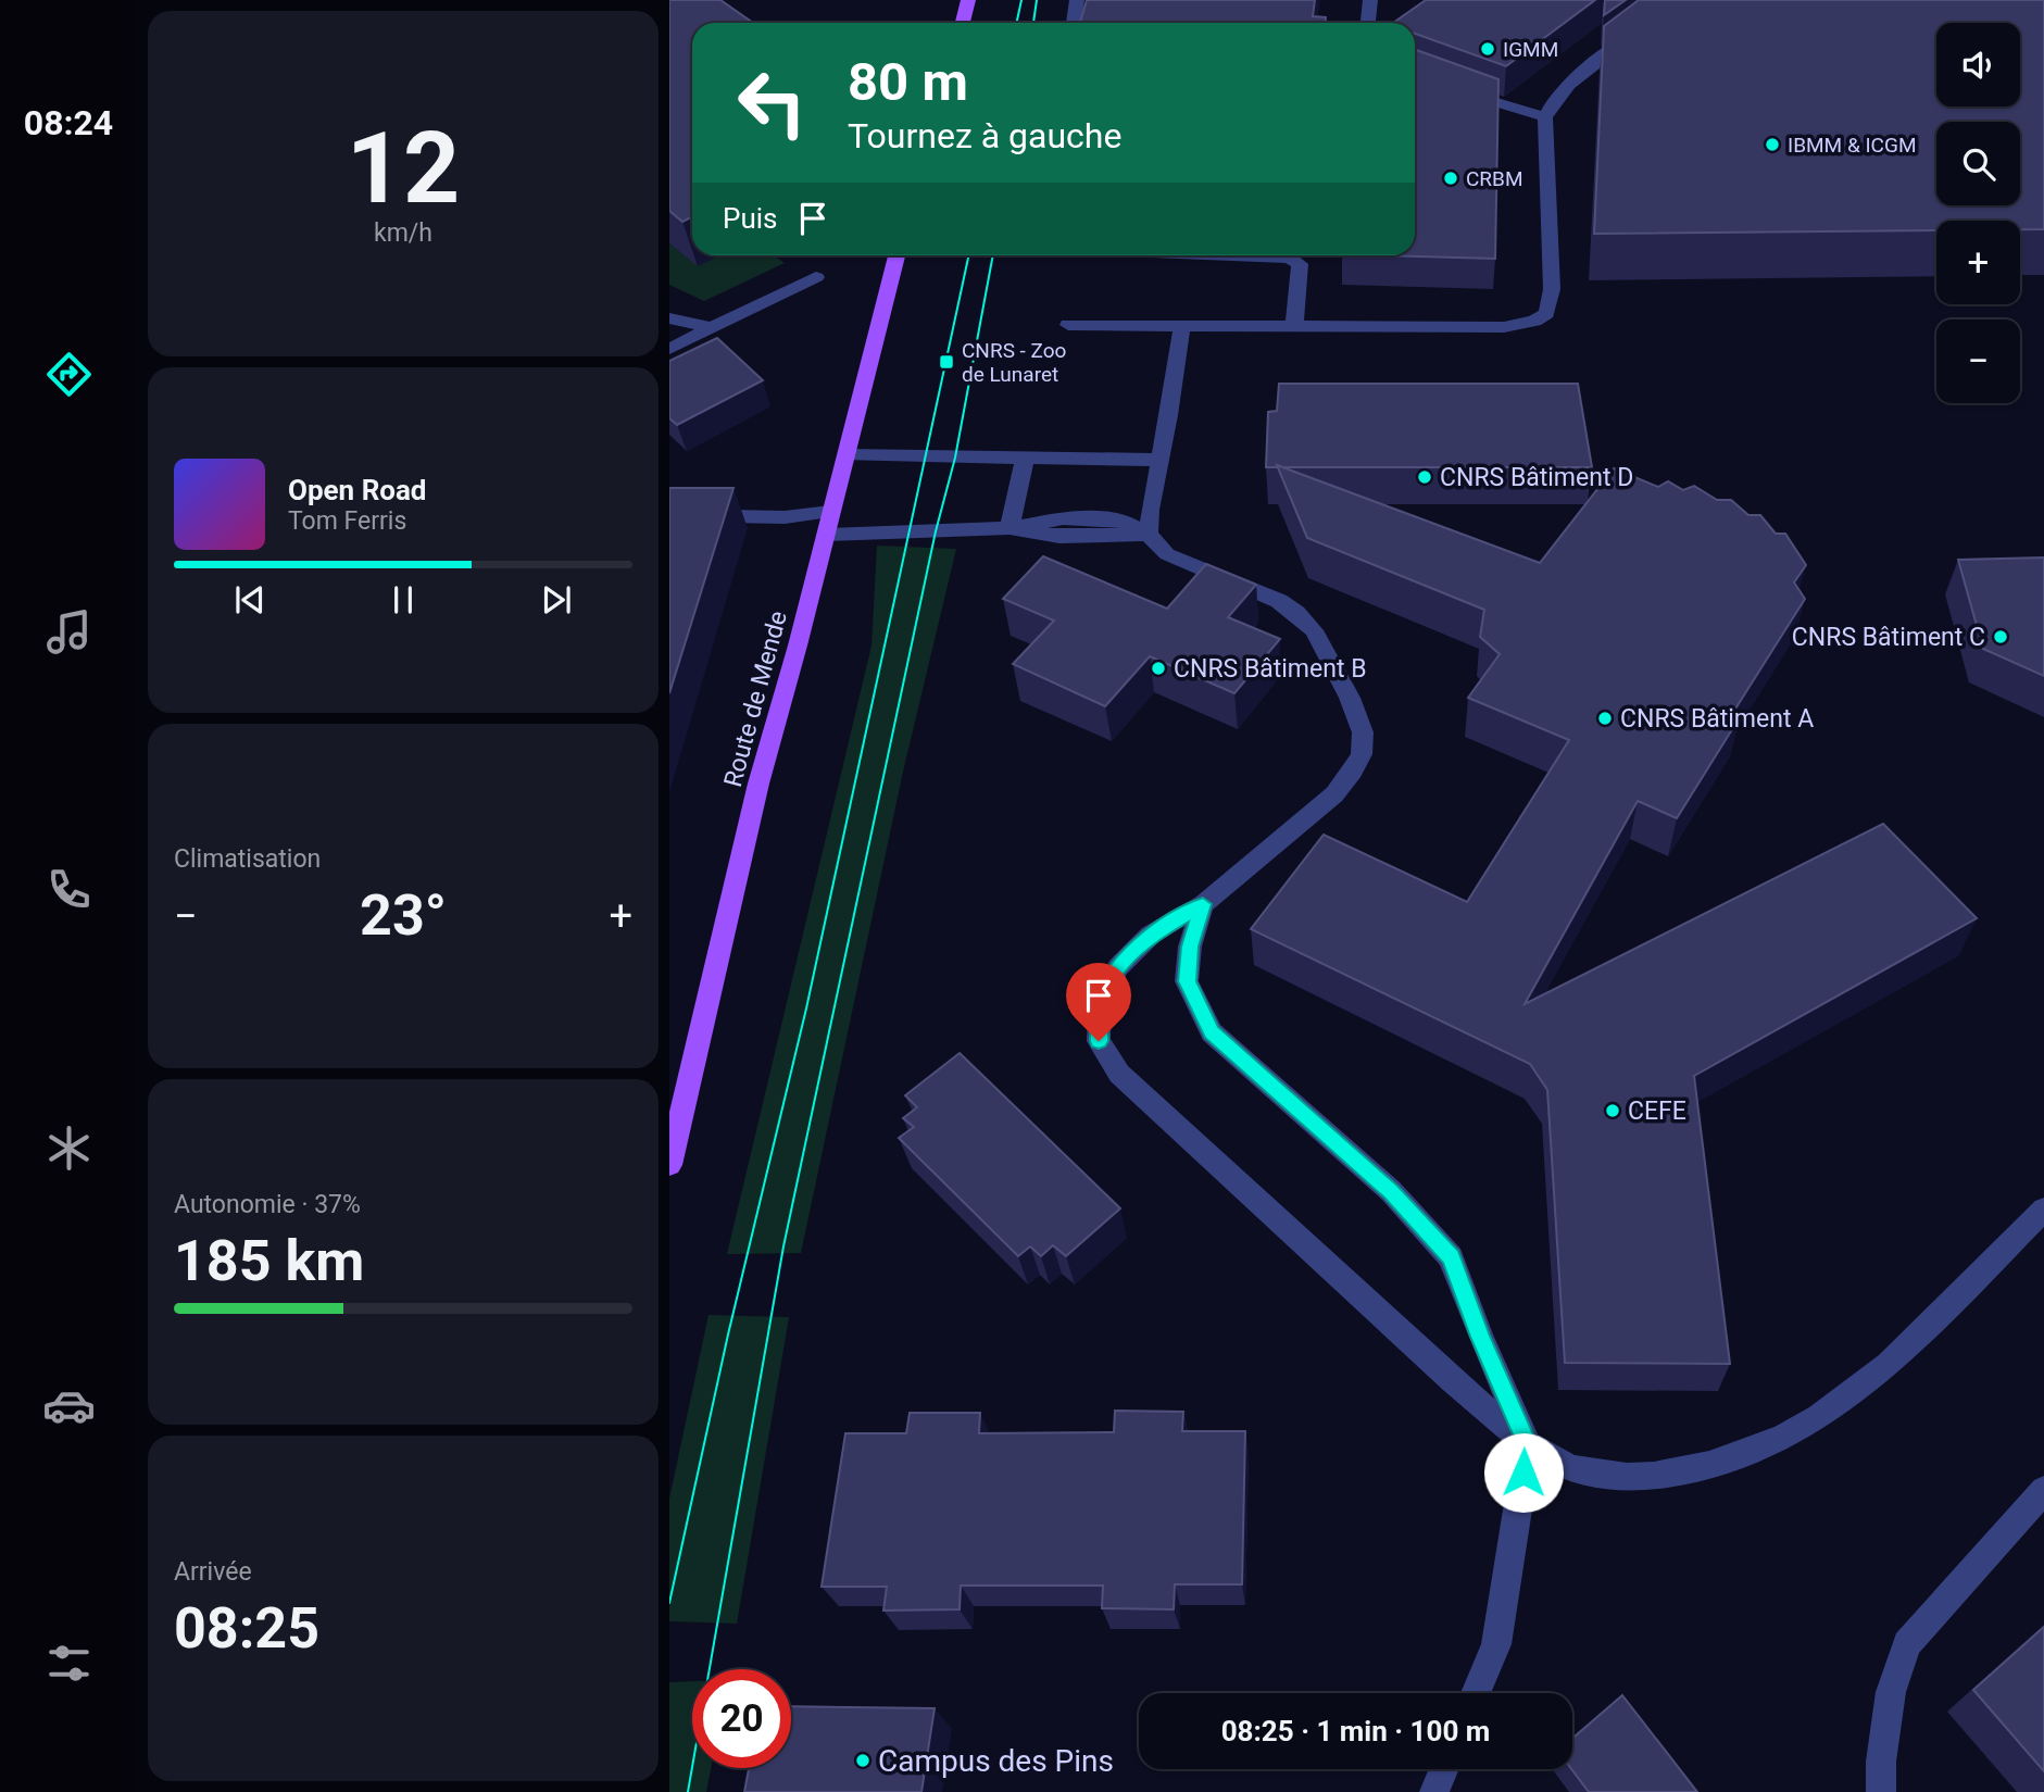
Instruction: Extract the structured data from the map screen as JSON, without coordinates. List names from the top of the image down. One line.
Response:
{"streets":{"main road":["Route de Mende"]},"places":{"other":["IGMM","IBMM & ICGM","CRBM","CNRS Bâtiment D","CNRS Bâtiment C","CNRS Bâtiment B","CNRS Bâtiment A","CEFE","Campus des Pins"],"transit":["CNRS - Zoo de Lunaret"]},"page":{"tabs":"08:24","tile":[["12","km/h"],"Climatisation",["Autonomie · 37%","185 km"],["Arrivée","08:25"]],"map_buttons":["+","−"],"turn":["80 m","Tournez à gauche"],"then":"Puis","song":["Open Road","Tom Ferris"],"heat":["−","23°","+"],"limit":"20","trip":"08:25 · 1 min · 100 m"}}
